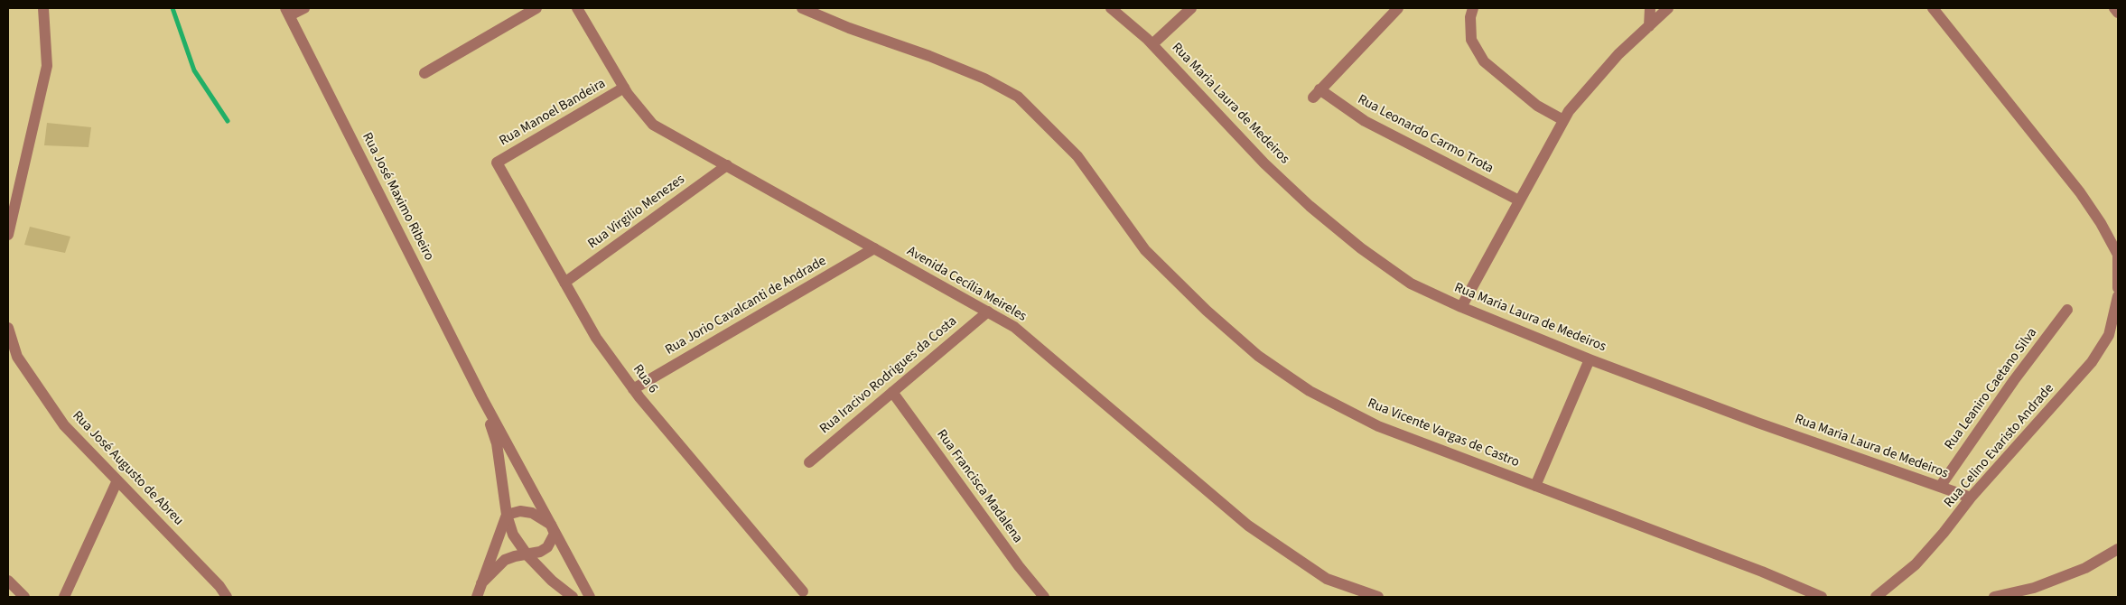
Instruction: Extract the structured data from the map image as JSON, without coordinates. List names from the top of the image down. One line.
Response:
{"streets":{"street":["Rua Maria Laura de Medeiros","Rua Manoel Bandeira","Rua Leonardo Carmo Trota","Rua José Maximo Ribeiro","Rua Virgilio Menezes","Avenida Cecília Meireles","Rua Jorio Cavalcanti de Andrade","Rua Iracivo Rodrigues da Costa","Rua 6","Rua Leaniro Caetano Silva","Rua Vicente Vargas de Castro","Rua Celino Evaristo Andrade","Rua José Augusto de Abreu","Rua Francisca Madalena"]},"crossings":[["Rua Maria Laura de Medeiros","Rua Leaniro Caetano Silva"],["Rua Maria Laura de Medeiros","Rua Celino Evaristo Andrade"],["Rua Manoel Bandeira","Avenida Cecília Meireles"],["Rua Manoel Bandeira","Rua 6"],["Rua Virgilio Menezes","Avenida Cecília Meireles"],["Rua Virgilio Menezes","Rua 6"],["Avenida Cecília Meireles","Rua Jorio Cavalcanti de Andrade"],["Avenida Cecília Meireles","Rua Iracivo Rodrigues da Costa"],["Rua Jorio Cavalcanti de Andrade","Rua 6"],["Rua Iracivo Rodrigues da Costa","Rua Francisca Madalena"]]}
